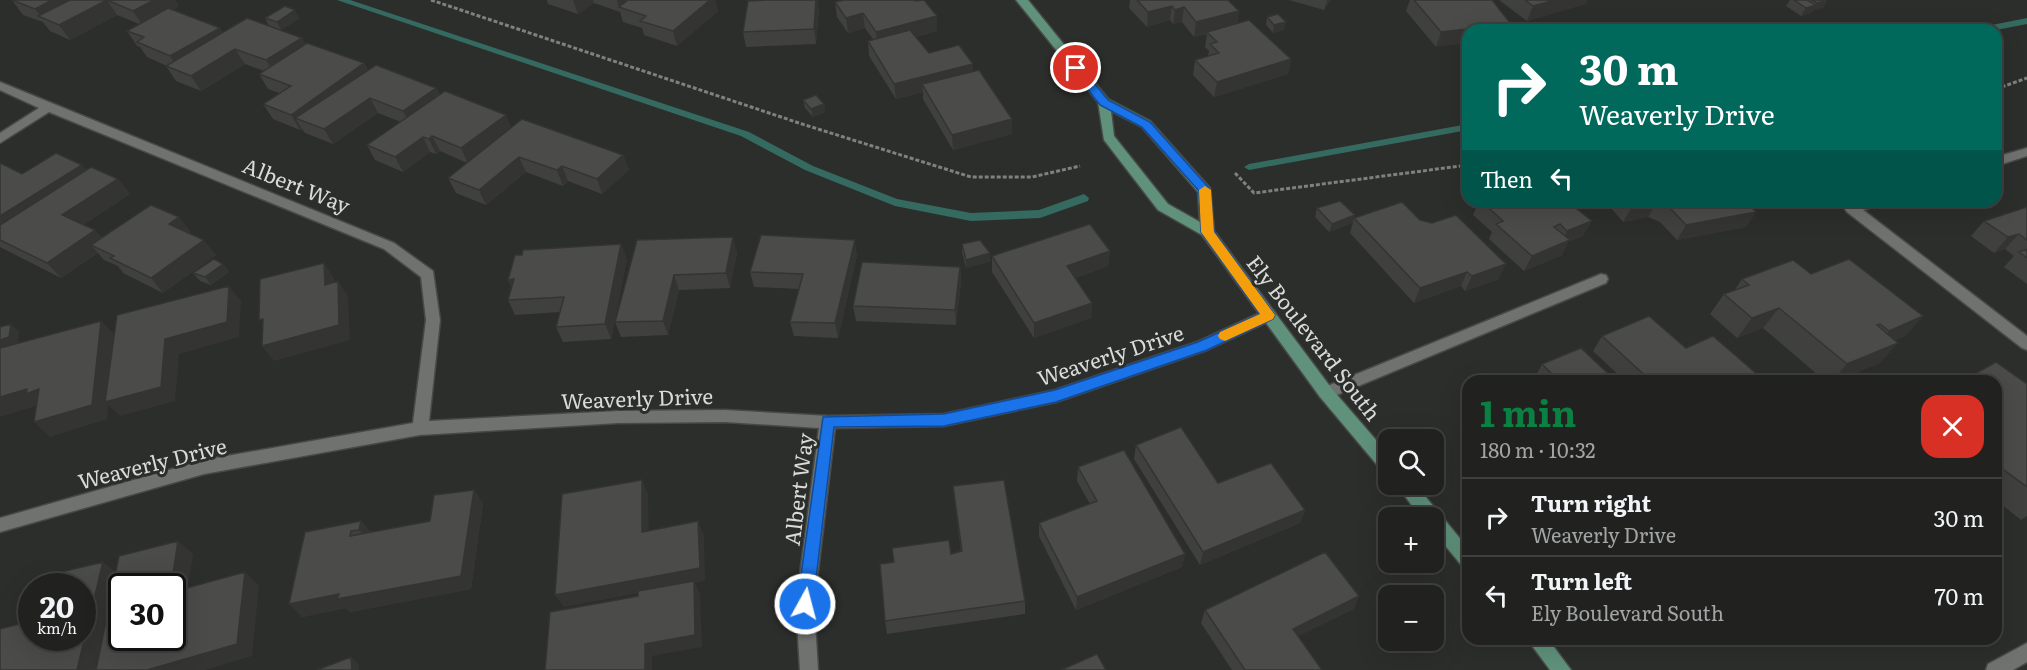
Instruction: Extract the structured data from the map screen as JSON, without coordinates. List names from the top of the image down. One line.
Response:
{"streets":{"main road":["Ely Boulevard South"],"street":["Albert Way","Weaverly Drive"]},"crossings":[["Albert Way","Weaverly Drive"],["Ely Boulevard South","Weaverly Drive"]],"page":{"turn":["30 m","Weaverly Drive"],"then":"Then","heading":["1 min","180 m · 10:32"],"map_buttons":["+","−"],"list":[{"name":"Turn right","note":"Weaverly Drive","value":"30 m"},{"name":"Turn left","note":"Ely Boulevard South","value":"70 m"}],"speed":"20 km/h","limit":"30"}}
